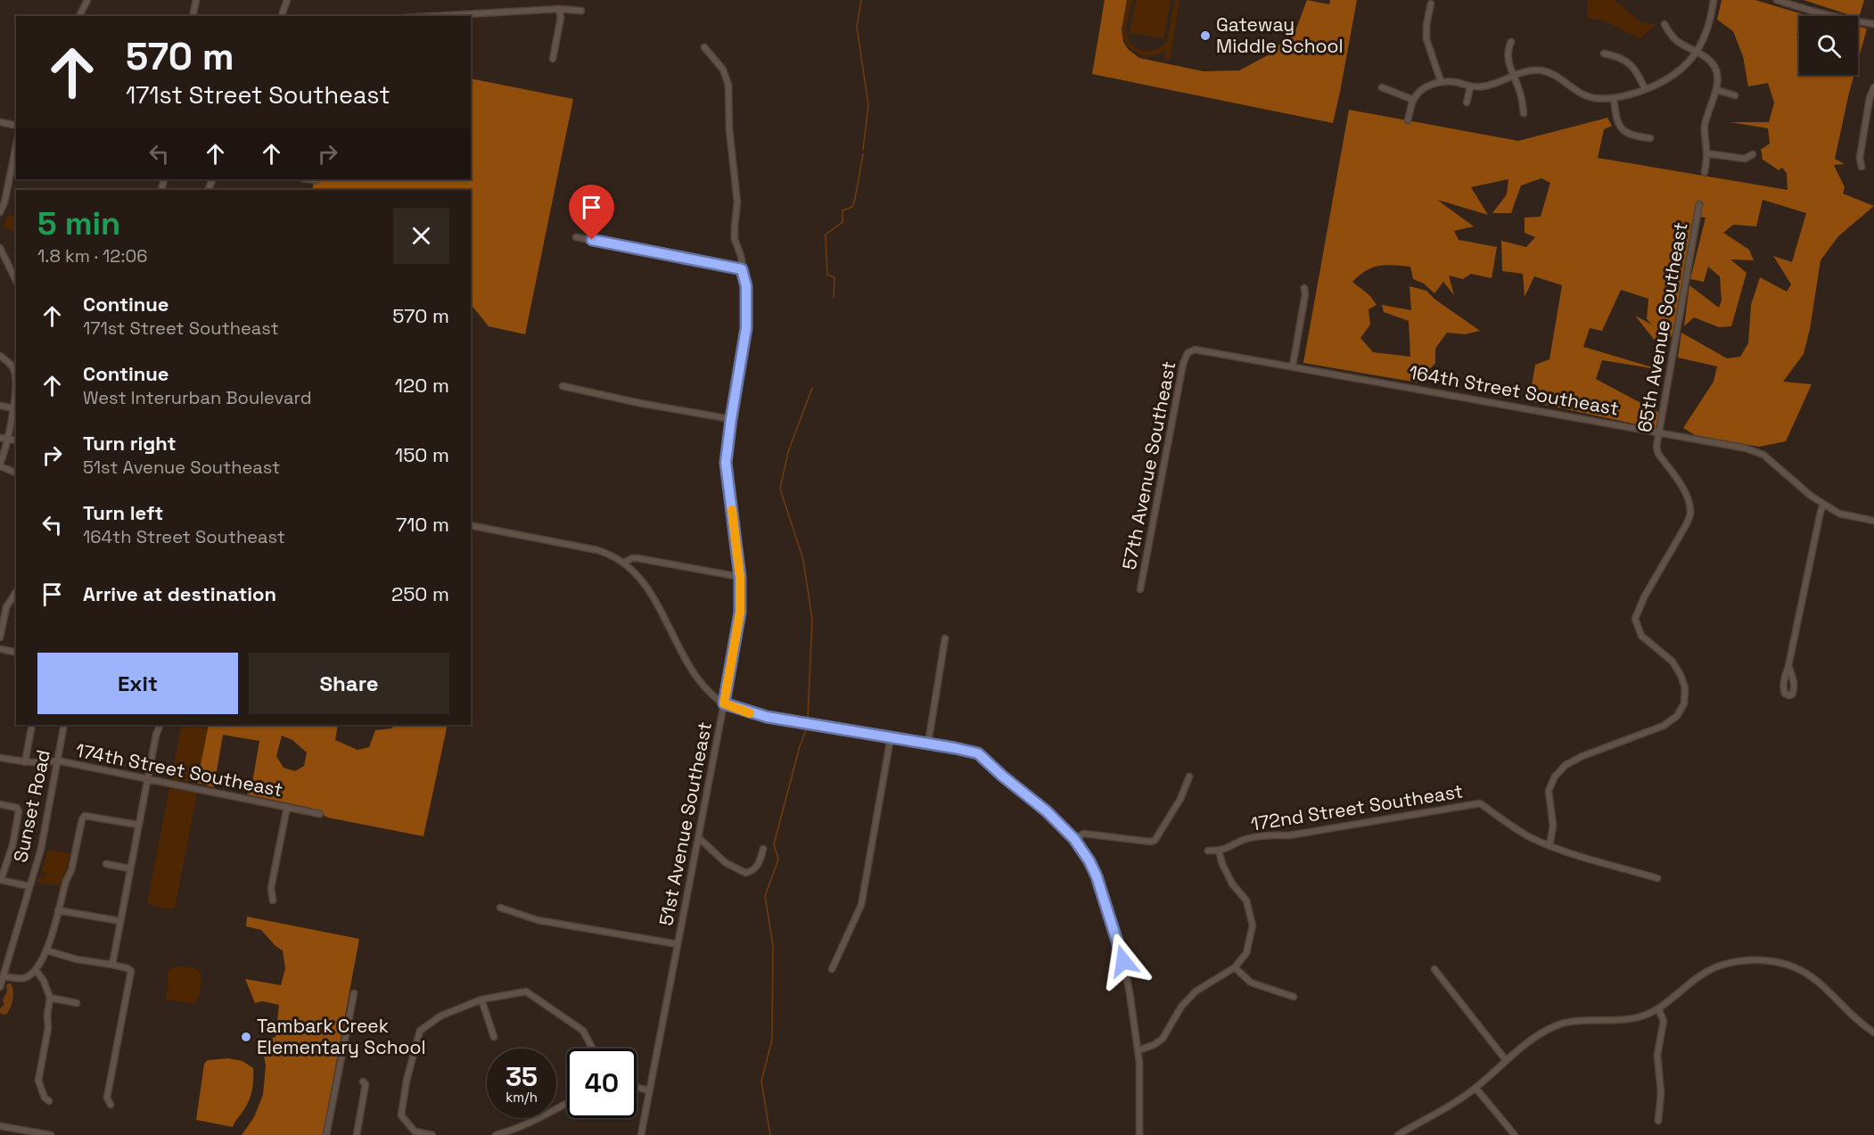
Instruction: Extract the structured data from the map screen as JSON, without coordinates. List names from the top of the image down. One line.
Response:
{"streets":{"street":["65th Avenue Southeast","164th Street Southeast","57th Avenue Southeast","174th Street Southeast","Sunset Road","172nd Street Southeast","51st Avenue Southeast"]},"crossings":[["65th Avenue Southeast","164th Street Southeast"],["65th Avenue Southeast","172nd Street Southeast"],["164th Street Southeast","57th Avenue Southeast"],["174th Street Southeast","Sunset Road"]],"places":["Gateway Middle School","Tambark Creek Elementary School"],"page":{"turn":["570 m","171st Street Southeast"],"heading":["5 min","1.8 km · 12:06"],"list":[{"name":"Continue","note":"171st Street Southeast","value":"570 m"},{"name":"Continue","note":"West Interurban Boulevard","value":"120 m"},{"name":"Turn right","note":"51st Avenue Southeast","value":"150 m"},{"name":"Turn left","note":"164th Street Southeast","value":"710 m"},{"name":"Arrive at destination","value":"250 m"}],"buttons":["Exit","Share"],"speed":"35 km/h","limit":"40"}}
